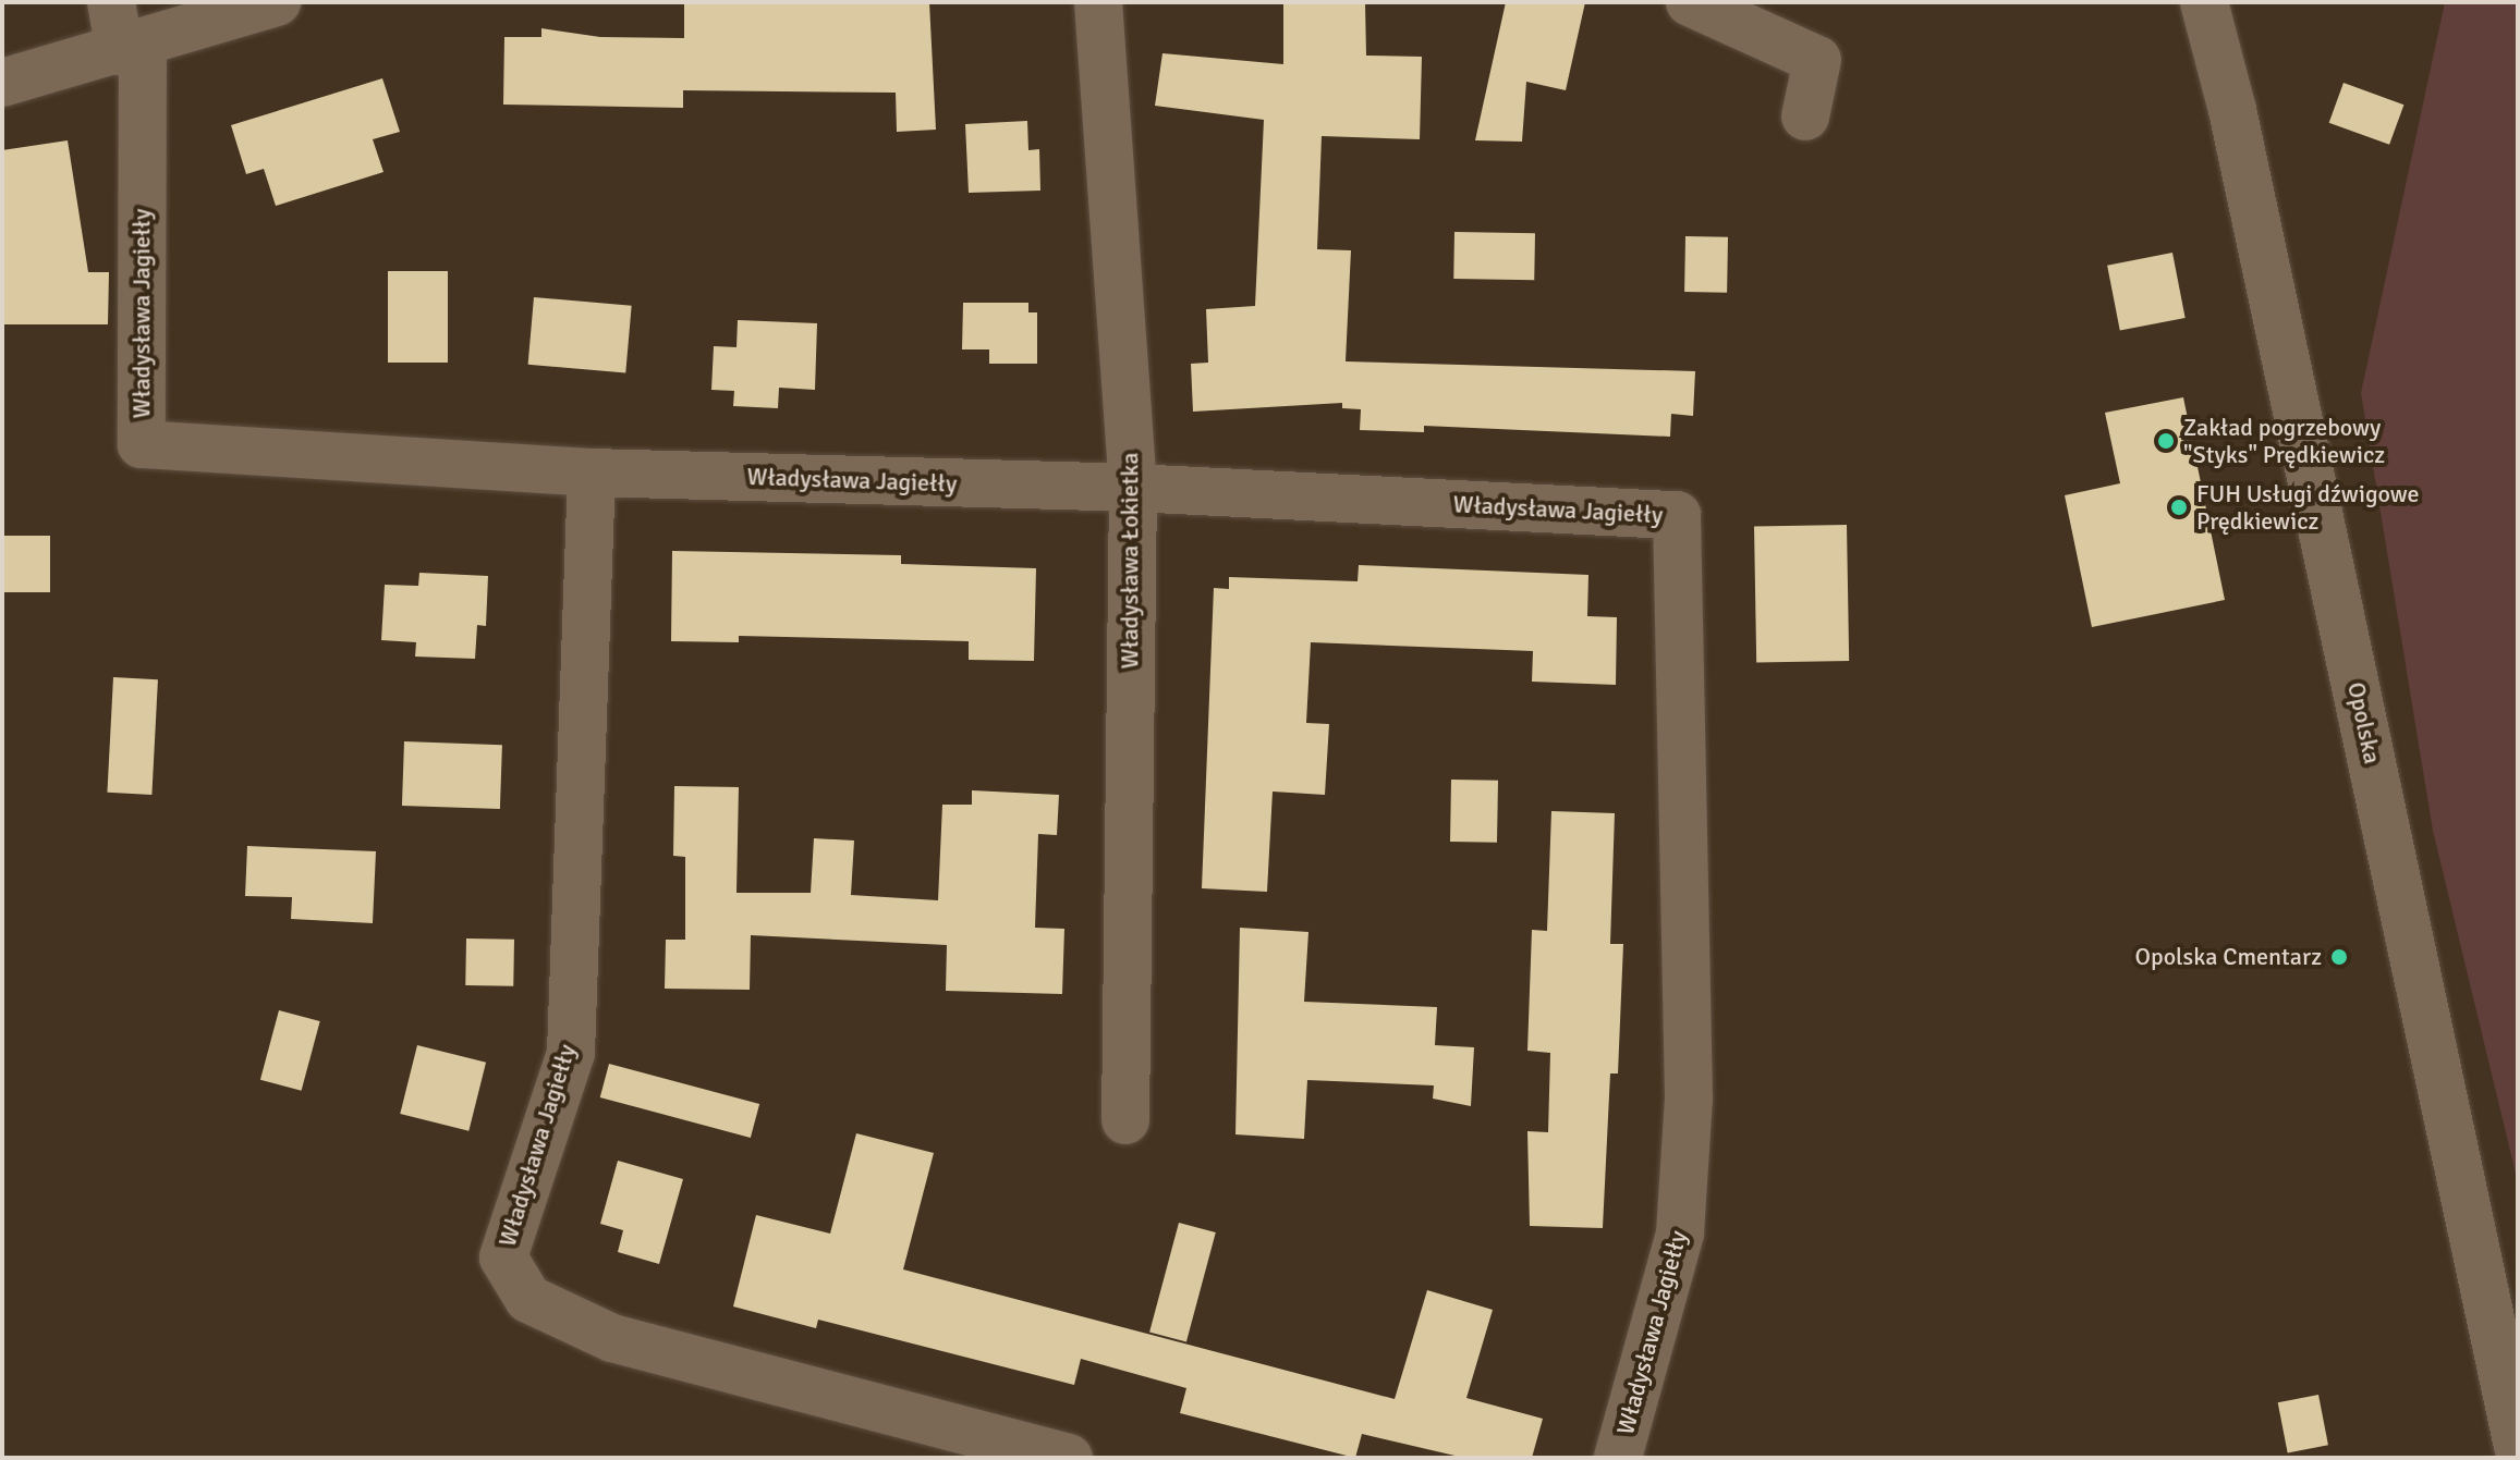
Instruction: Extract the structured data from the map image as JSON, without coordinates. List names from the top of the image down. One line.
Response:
{"streets":{"street":["Władysława Jagiełły","Władysława Łokietka","Opolska"]},"crossings":[["Władysława Jagiełły","Władysława Łokietka"]],"places":["Zakład pogrzebowy \"Styks\" Prędkiewicz","FUH Usługi dźwigowe Prędkiewicz","Opolska Cmentarz"]}
